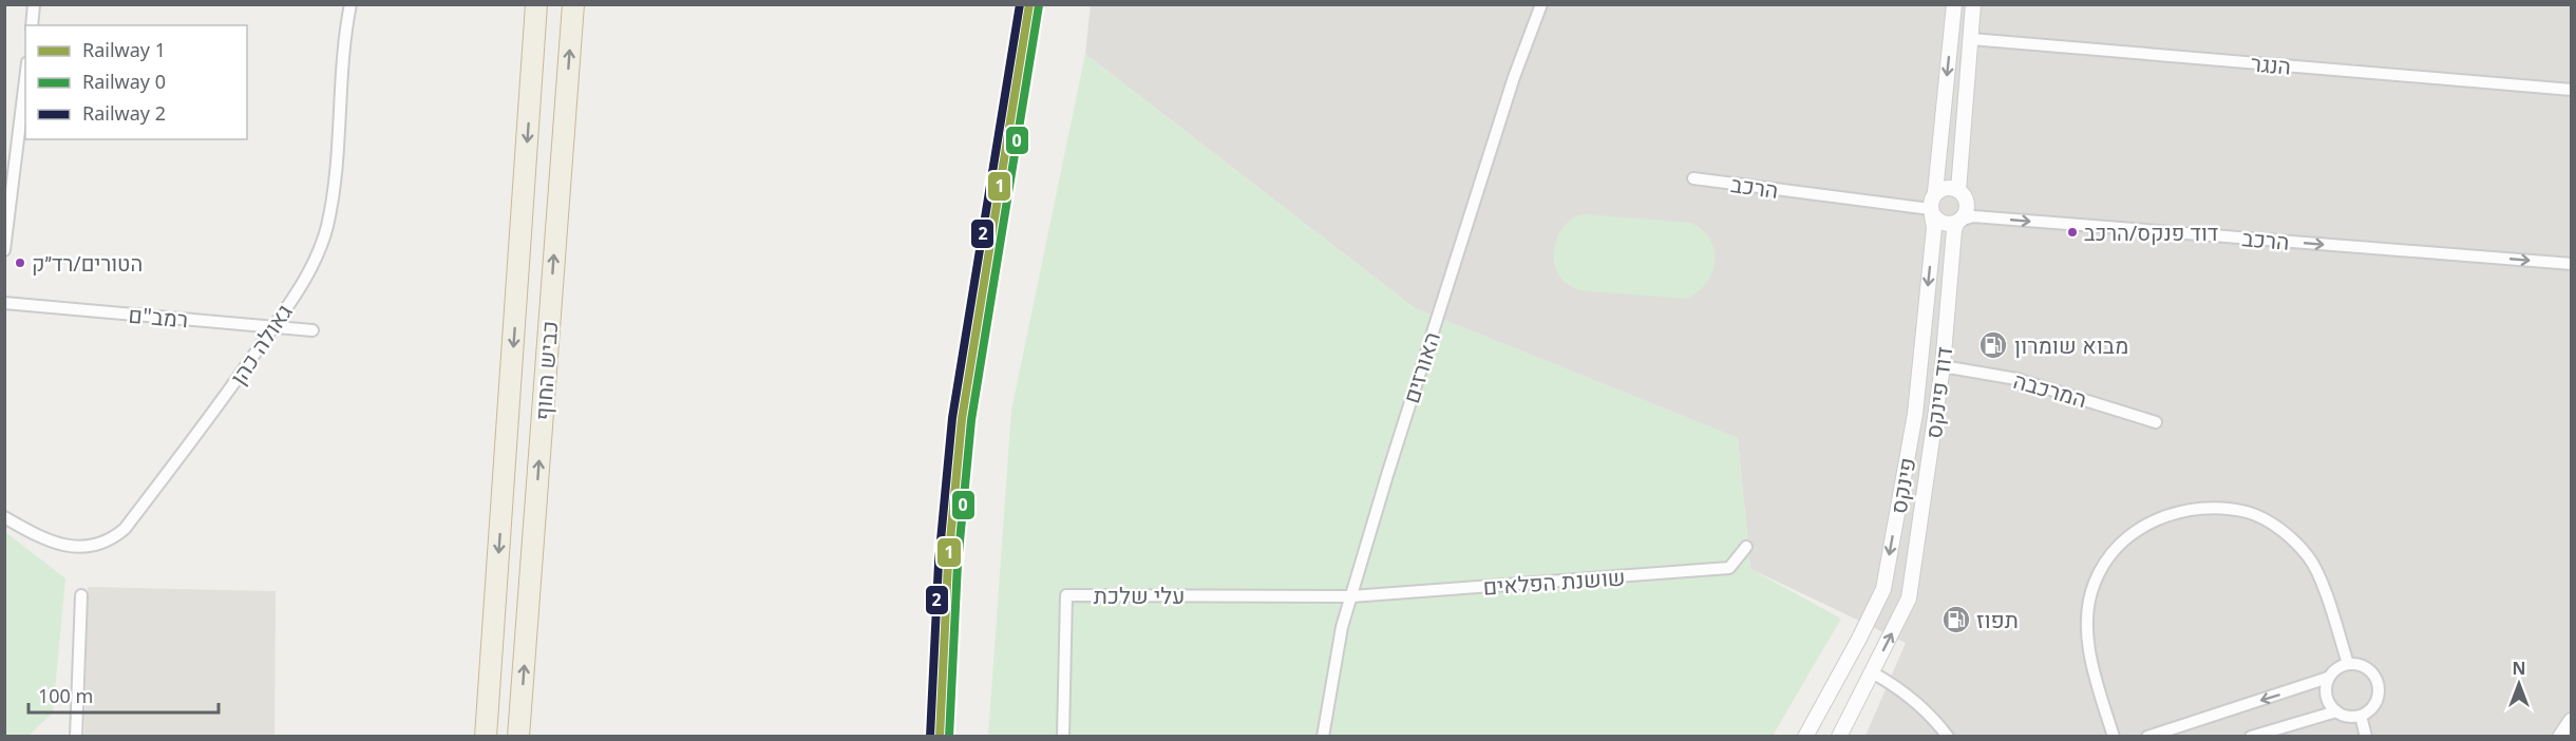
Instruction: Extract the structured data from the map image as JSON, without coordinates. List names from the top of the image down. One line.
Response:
{"streets":{"highway":["כביש החוף"],"street":["הנגר","הרכב","רמב\"ם","גאולה כהן","האורזים","המרכבה","דוד פינקס","פינקס","שושנת הפלאים","עלי שלכת"]},"crossings":[["הרכב","דוד פינקס"],["הרכב","פינקס"],["רמב\"ם","גאולה כהן"],["האורזים","שושנת הפלאים"],["האורזים","עלי שלכת"],["המרכבה","דוד פינקס"],["דוד פינקס","פינקס"],["שושנת הפלאים","עלי שלכת"]],"one_way":["הרכב","דוד פינקס","פינקס"],"places":{"other":["דוד פנקס/הרכב","הטורים/רד״ק"],"fuel station":["מבוא שומרון","תפוז"]},"lines":["rail line 1","rail line 2","rail line 0"],"legend":["Railway 1","Railway 0","Railway 2"],"scale_bar":"100 m","north":"top"}
